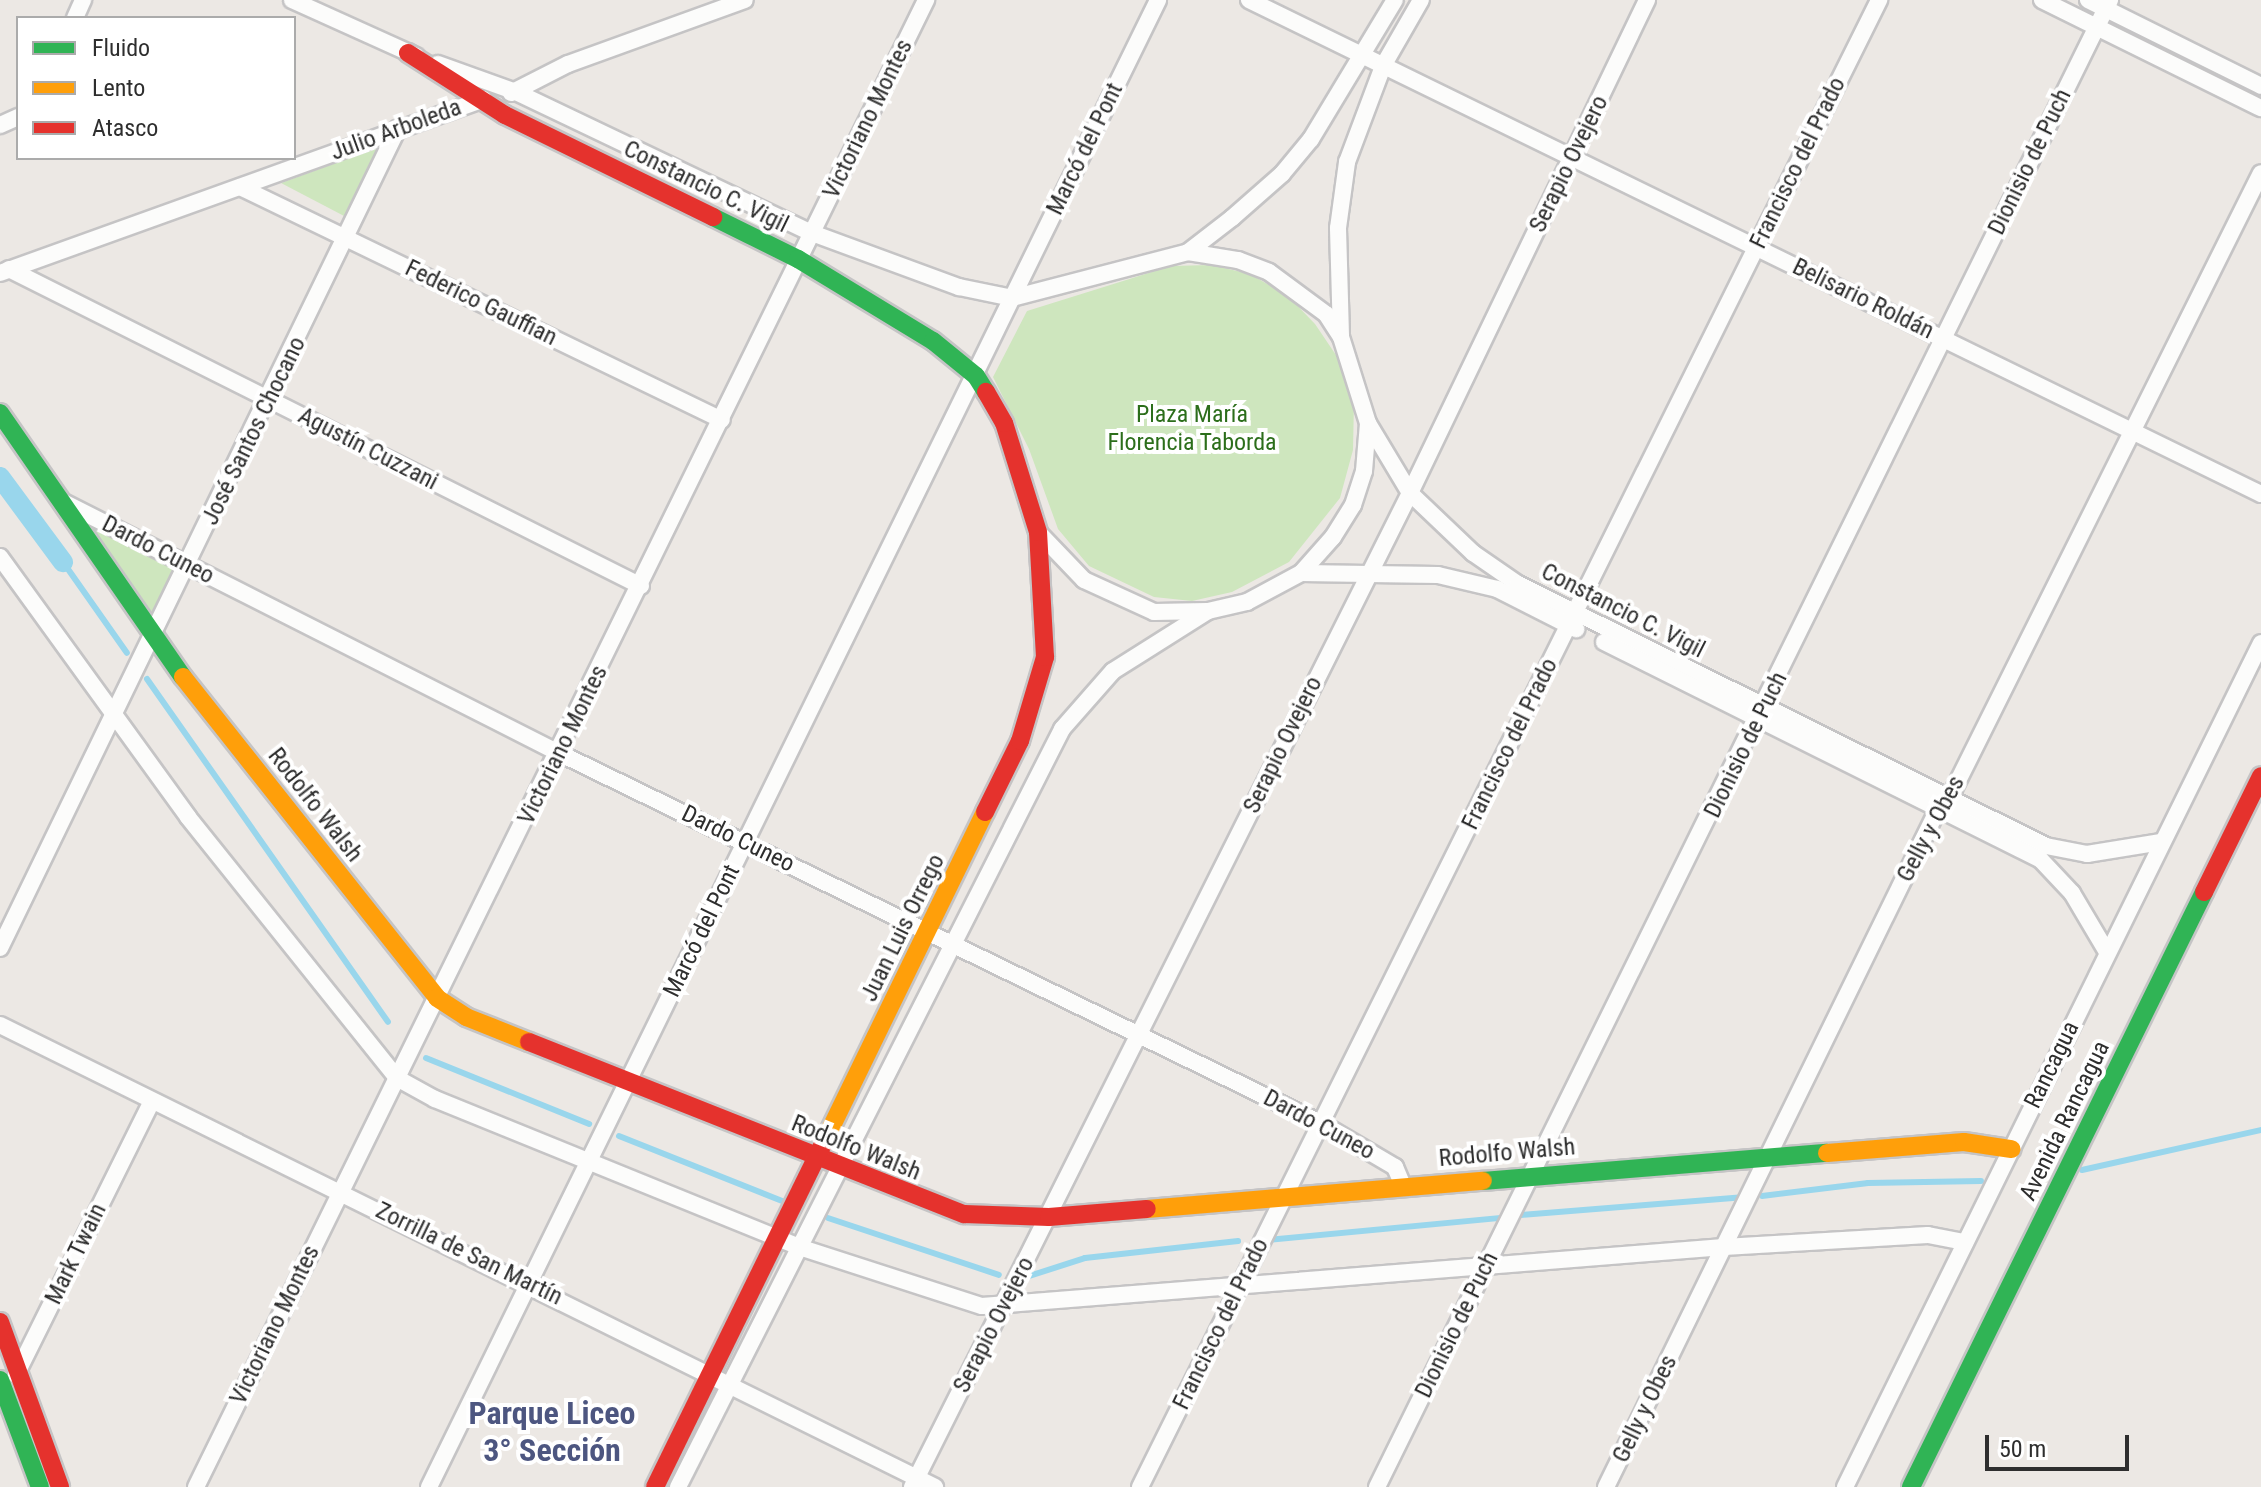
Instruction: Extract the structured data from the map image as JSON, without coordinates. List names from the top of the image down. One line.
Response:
{"streets":{"street":["Victoriano Montes","Julio Arboleda","Marcó del Pont","Dionisio de Puch","Francisco del Prado","Serapio Ovejero","Constancio C. Vigil","Belisario Roldán","Federico Gauffian","José Santos Chocano","Agustín Cuzzani","Dardo Cuneo","Rodolfo Walsh","Gelly y Obes","Juan Luis Orrego","Rancagua","Avenida Rancagua","Mark Twain","Zorrilla de San Martín"]},"crossings":[["Victoriano Montes","Constancio C. Vigil"],["Victoriano Montes","Federico Gauffian"],["Victoriano Montes","Agustín Cuzzani"],["Victoriano Montes","Dardo Cuneo"],["Victoriano Montes","Rodolfo Walsh"],["Victoriano Montes","Zorrilla de San Martín"],["Julio Arboleda","Constancio C. Vigil"],["Julio Arboleda","Federico Gauffian"],["Julio Arboleda","José Santos Chocano"],["Julio Arboleda","Agustín Cuzzani"],["Marcó del Pont","Constancio C. Vigil"],["Marcó del Pont","Dardo Cuneo"],["Marcó del Pont","Rodolfo Walsh"],["Marcó del Pont","Juan Luis Orrego"],["Marcó del Pont","Zorrilla de San Martín"],["Dionisio de Puch","Constancio C. Vigil"],["Dionisio de Puch","Belisario Roldán"],["Dionisio de Puch","Rodolfo Walsh"],["Francisco del Prado","Constancio C. Vigil"],["Francisco del Prado","Belisario Roldán"],["Francisco del Prado","Dardo Cuneo"],["Francisco del Prado","Rodolfo Walsh"],["Serapio Ovejero","Constancio C. Vigil"],["Serapio Ovejero","Belisario Roldán"],["Serapio Ovejero","Dardo Cuneo"],["Serapio Ovejero","Rodolfo Walsh"],["Serapio Ovejero","Zorrilla de San Martín"],["Constancio C. Vigil","Gelly y Obes"],["Constancio C. Vigil","Juan Luis Orrego"],["Constancio C. Vigil","Rancagua"],["Belisario Roldán","Gelly y Obes"],["Federico Gauffian","José Santos Chocano"],["José Santos Chocano","Agustín Cuzzani"],["José Santos Chocano","Dardo Cuneo"],["José Santos Chocano","Rodolfo Walsh"],["Dardo Cuneo","Rodolfo Walsh"],["Dardo Cuneo","Juan Luis Orrego"],["Rodolfo Walsh","Gelly y Obes"],["Rodolfo Walsh","Juan Luis Orrego"],["Rodolfo Walsh","Rancagua"],["Juan Luis Orrego","Zorrilla de San Martín"],["Mark Twain","Zorrilla de San Martín"]],"districts":["Parque Liceo 3° Sección"],"parks":["Plaza María Florencia Taborda"],"legend":["Fluido","Lento","Atasco"],"scale_bar":"50 m"}
